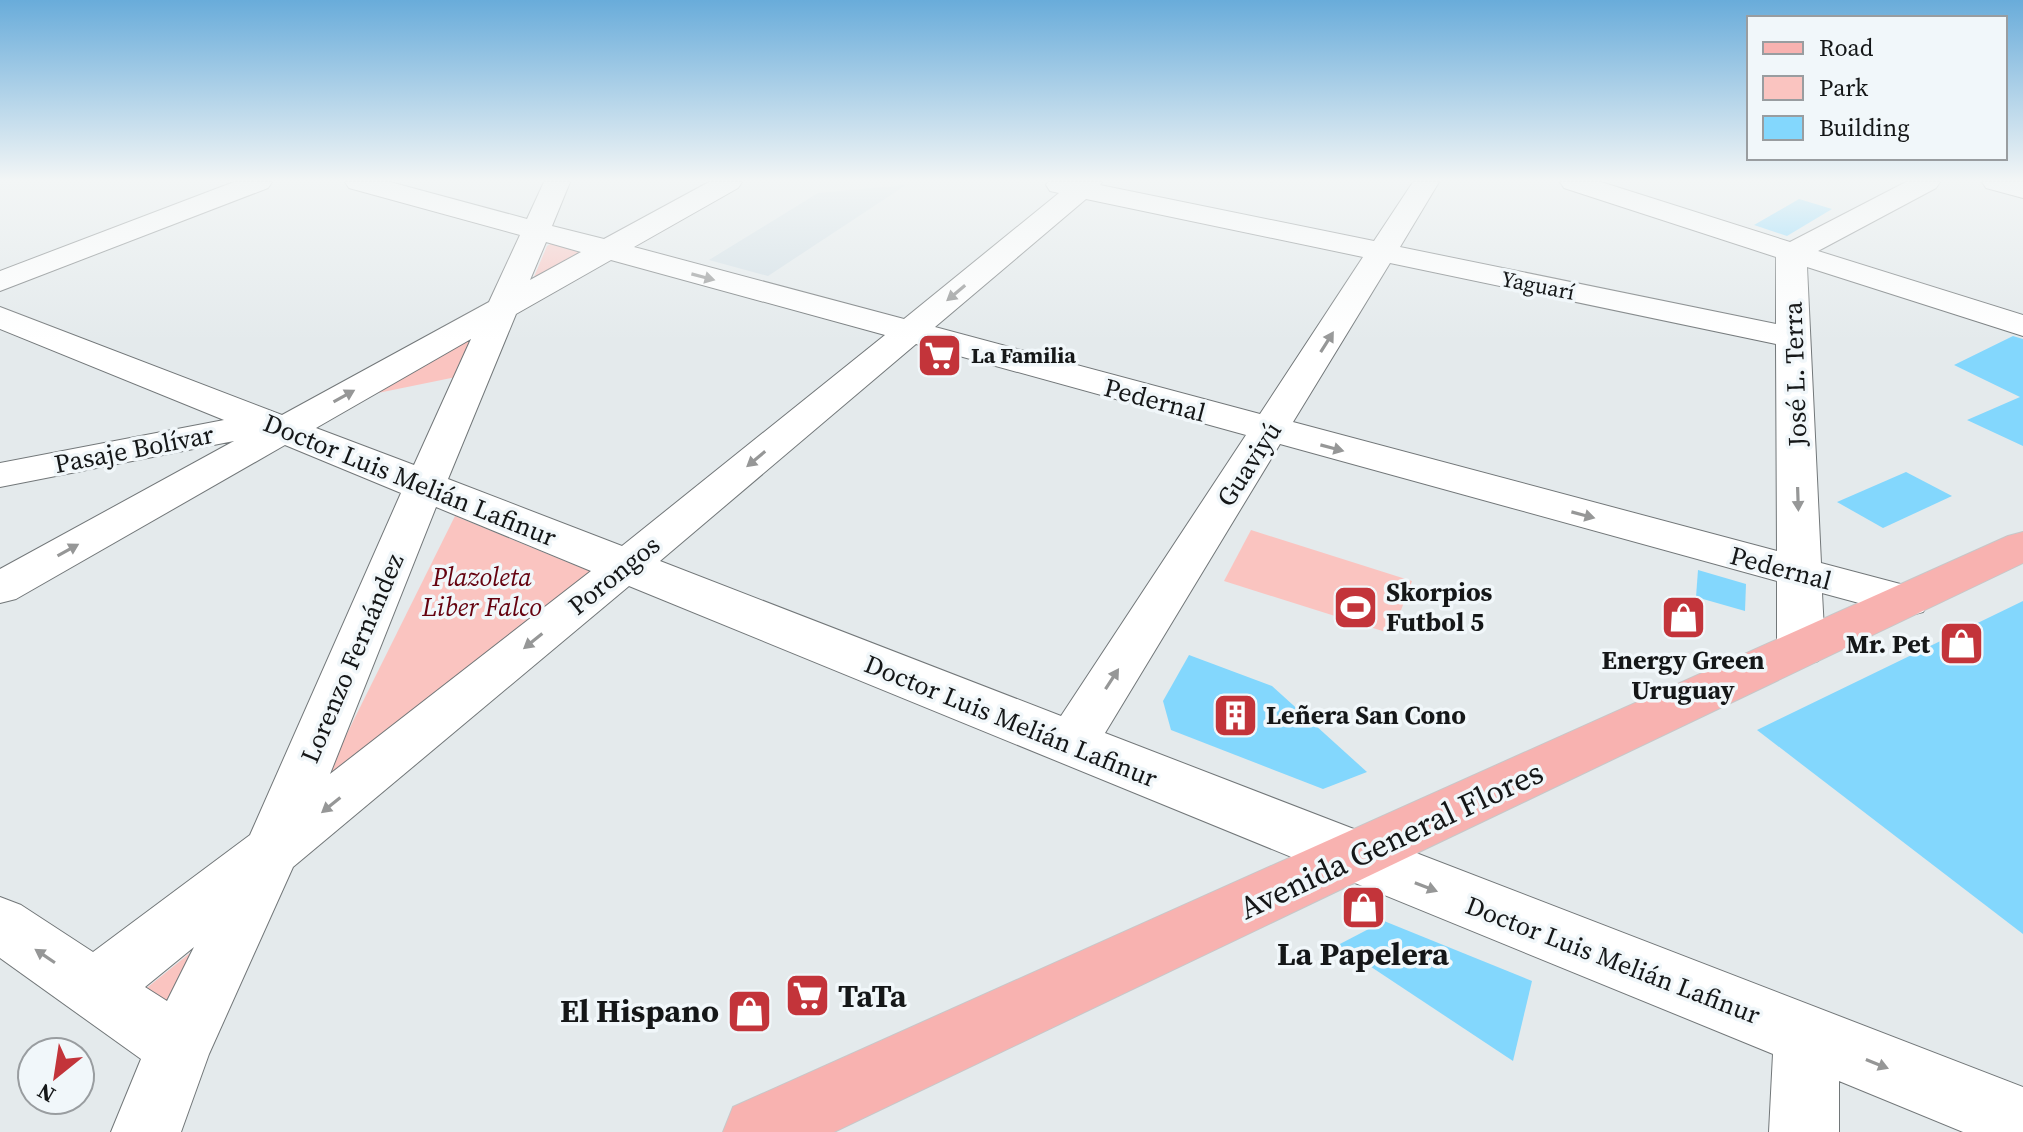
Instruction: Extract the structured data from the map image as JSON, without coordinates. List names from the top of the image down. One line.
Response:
{"streets":{"main road":["Avenida General Flores"],"street":["Yaguarí","José L. Terra","Pedernal","Pasaje Bolívar","Guaviyú","Doctor Luis Melián Lafinur","Porongos","Lorenzo Fernández"]},"crossings":[["Yaguarí","José L. Terra"],["Yaguarí","Guaviyú"],["José L. Terra","Pedernal"],["José L. Terra","Avenida General Flores"],["Pedernal","Guaviyú"],["Pedernal","Porongos"],["Pedernal","Avenida General Flores"],["Pasaje Bolívar","Doctor Luis Melián Lafinur"],["Guaviyú","Doctor Luis Melián Lafinur"],["Doctor Luis Melián Lafinur","Porongos"],["Doctor Luis Melián Lafinur","Lorenzo Fernández"],["Doctor Luis Melián Lafinur","Avenida General Flores"],["Porongos","Lorenzo Fernández"]],"one_way":["José L. Terra","Pedernal","Guaviyú"],"parks":["Plazoleta Liber Falco"],"places":{"supermarket":["La Familia","TaTa"],"sports":["Skorpios Futbol 5"],"shop":["Energy Green Uruguay","Mr. Pet","La Papelera","El Hispano"],"building":["Leñera San Cono"]},"legend":["Road","Park","Building"],"north":"bottom left"}
